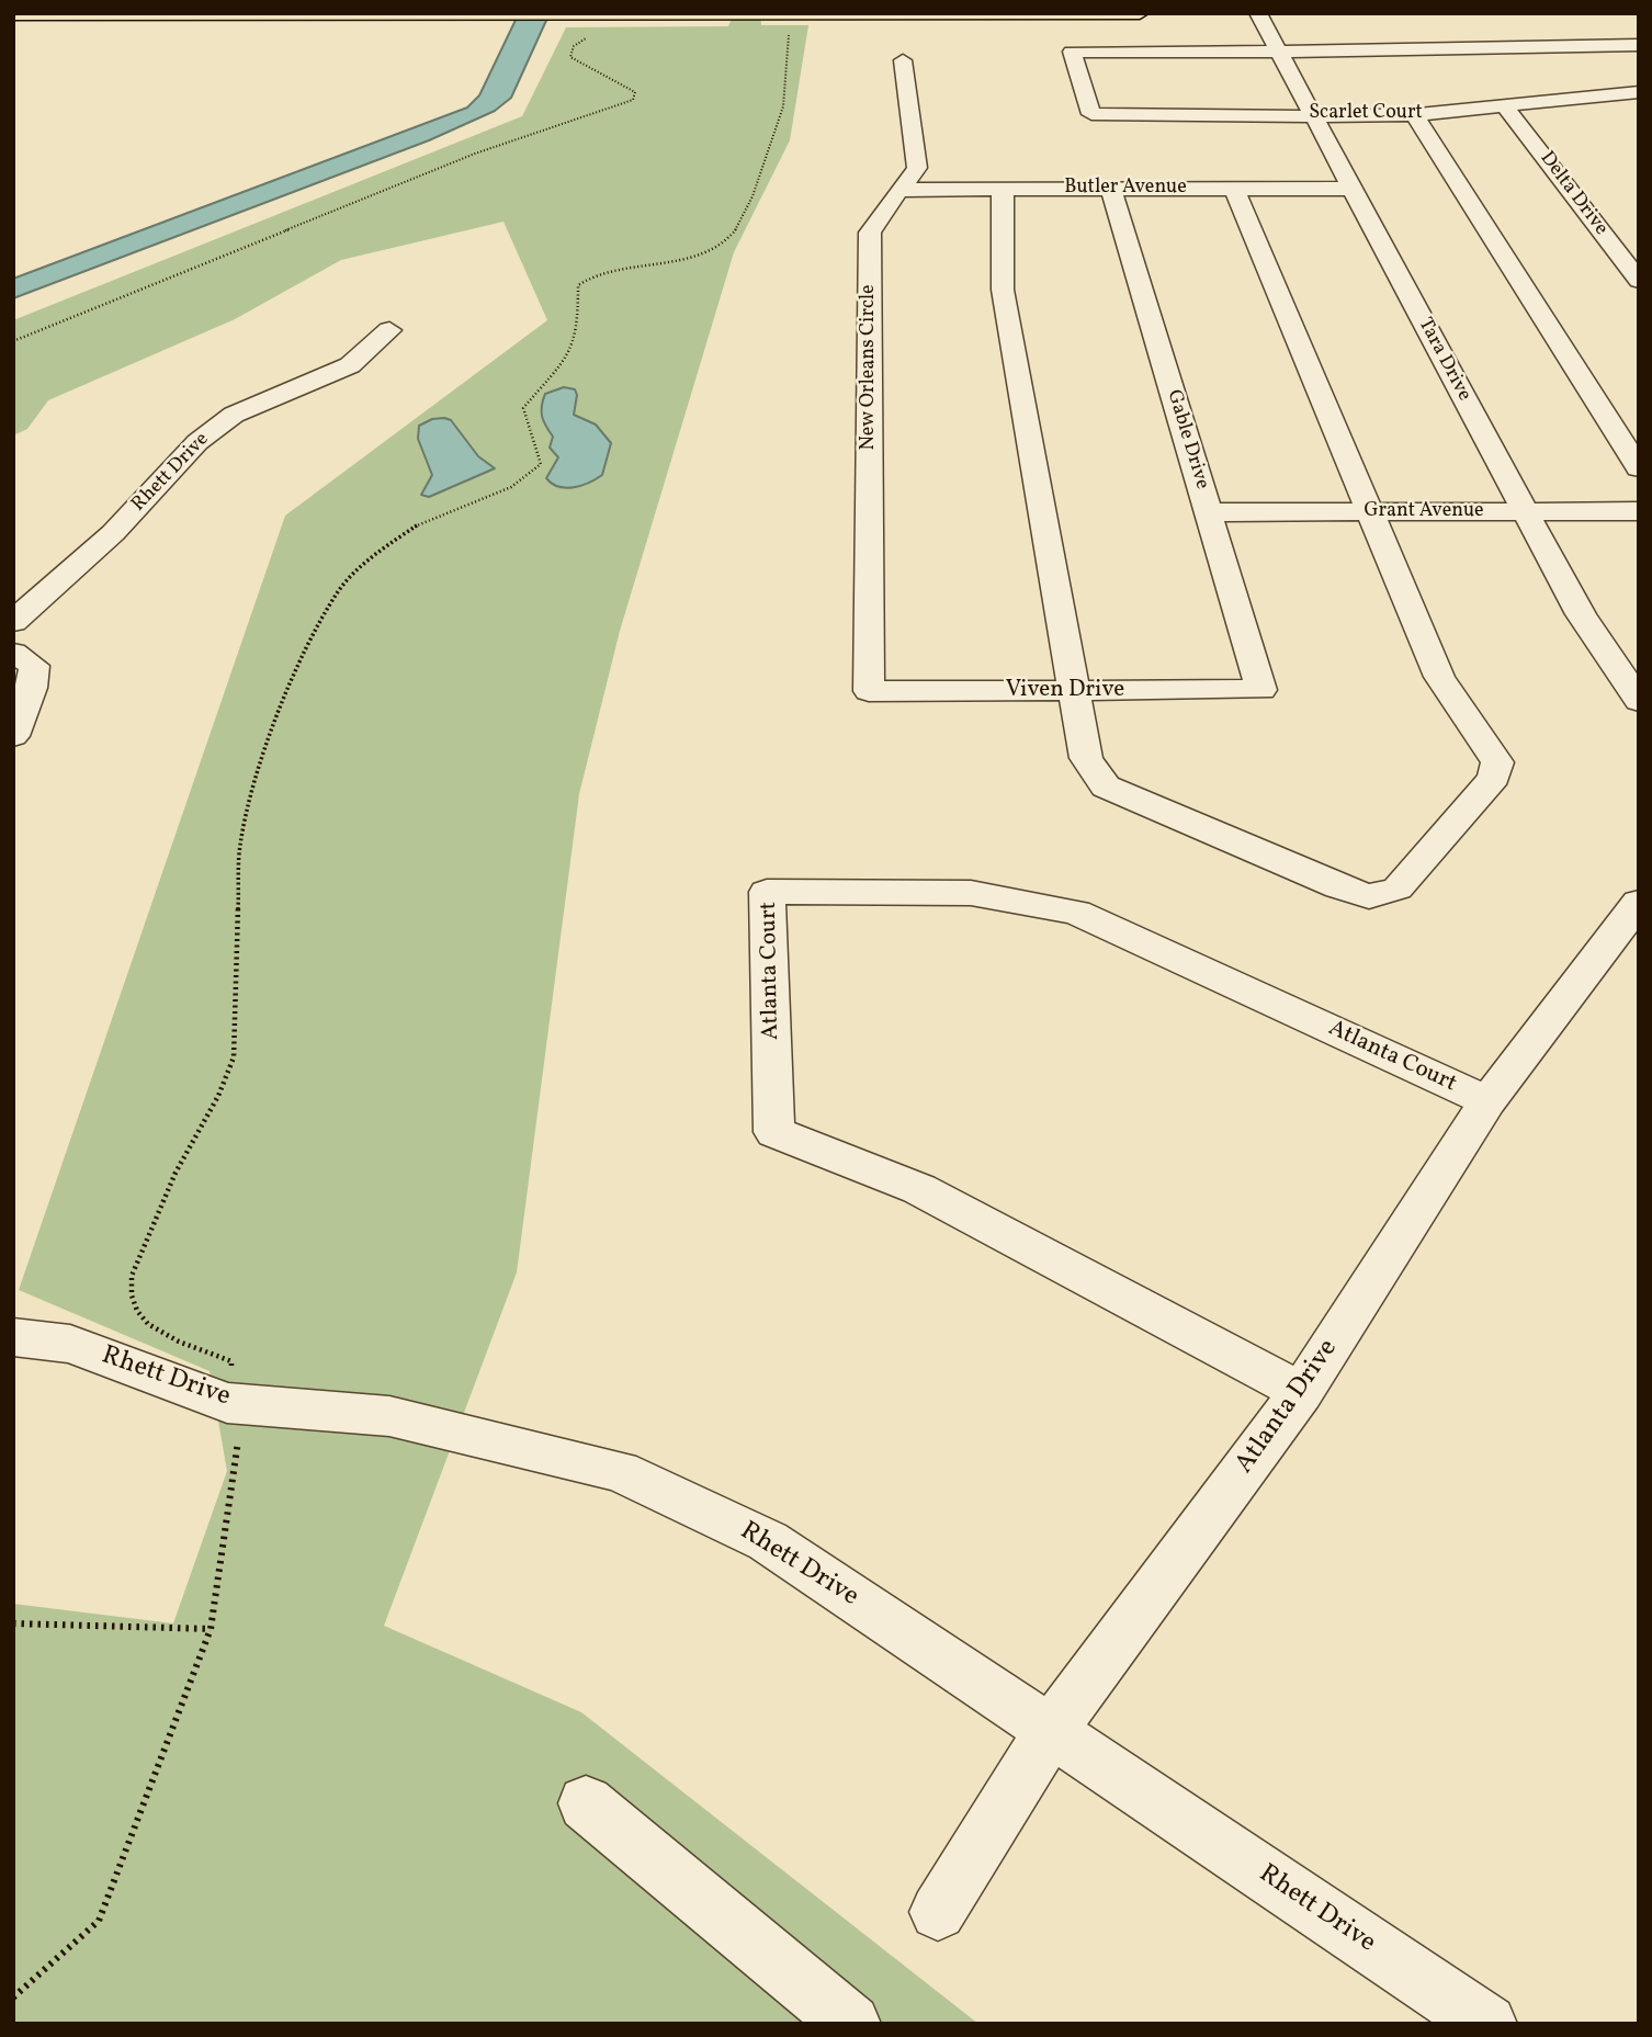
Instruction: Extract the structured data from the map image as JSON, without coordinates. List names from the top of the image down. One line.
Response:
{"streets":{"street":["Scarlet Court","Butler Avenue","Delta Drive","Tara Drive","New Orleans Circle","Gable Drive","Rhett Drive","Grant Avenue","Viven Drive","Atlanta Court","Atlanta Drive"]},"crossings":[["Scarlet Court","Delta Drive"],["Scarlet Court","Tara Drive"],["Butler Avenue","Tara Drive"],["Butler Avenue","New Orleans Circle"],["Butler Avenue","Gable Drive"],["Tara Drive","Grant Avenue"],["New Orleans Circle","Viven Drive"],["Gable Drive","Grant Avenue"],["Gable Drive","Viven Drive"],["Rhett Drive","Atlanta Drive"],["Atlanta Court","Atlanta Drive"]]}
